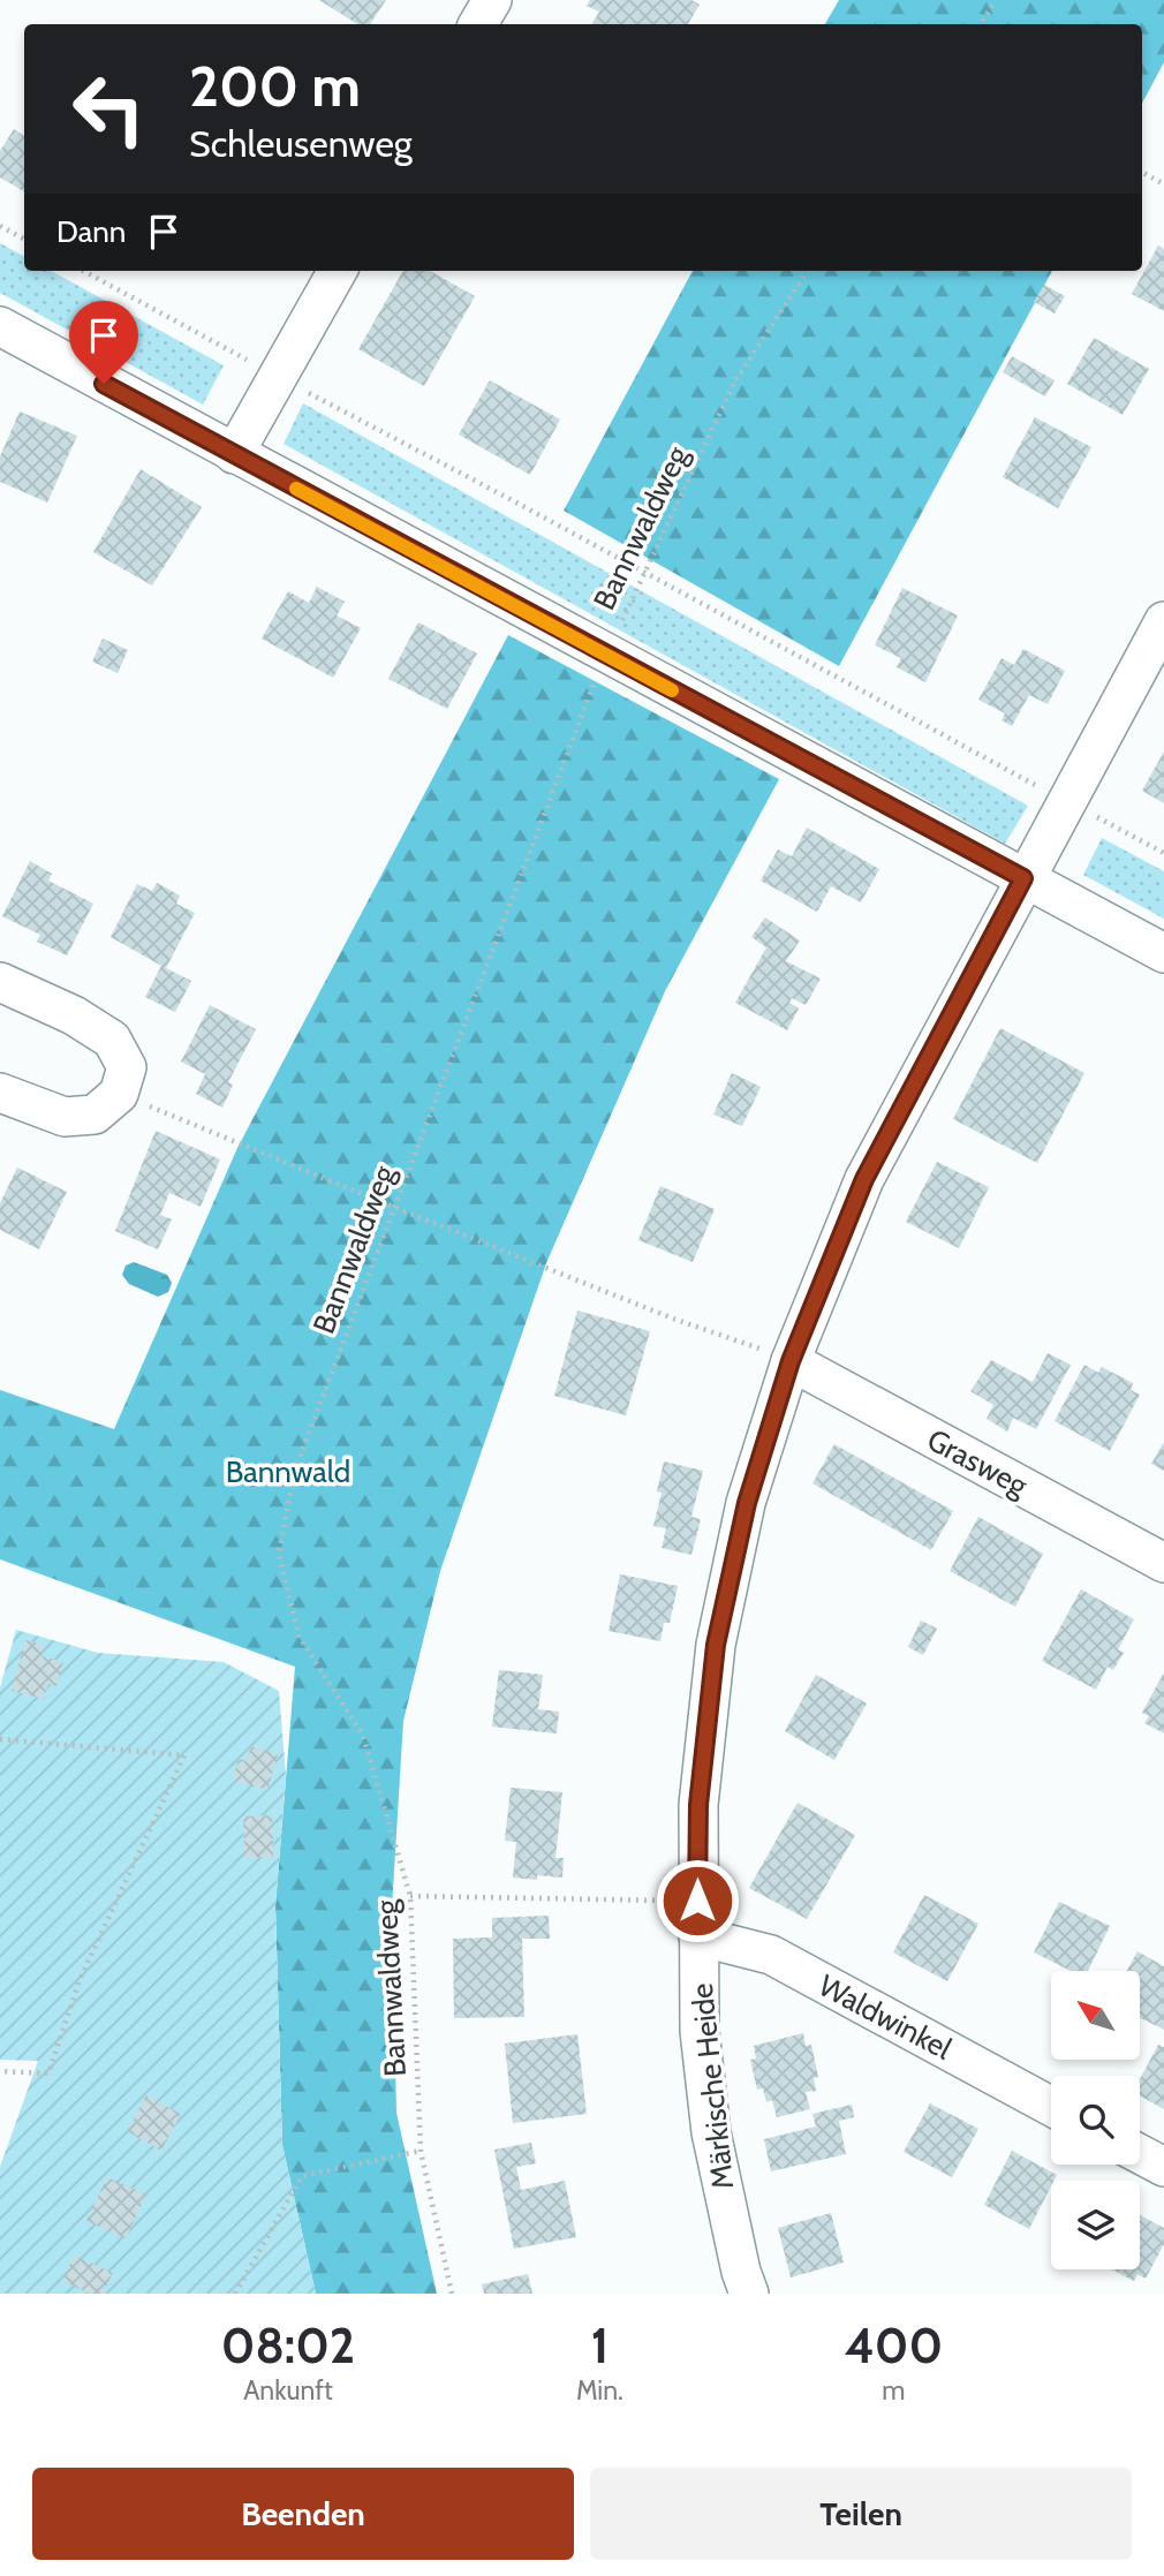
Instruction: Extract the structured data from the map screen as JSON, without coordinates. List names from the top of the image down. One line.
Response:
{"streets":{"street":["Grasweg","Waldwinkel","Märkische Heide"],"path":["Bannwaldweg"]},"crossings":[["Grasweg","Märkische Heide"],["Waldwinkel","Märkische Heide"]],"parks":["Bannwald"],"north":"top left","page":{"turn":["200 m","Schleusenweg"],"then":"Dann","eta":["08:02","Ankunft","1","Min.","400","m"],"buttons":["Beenden","Teilen"]}}
